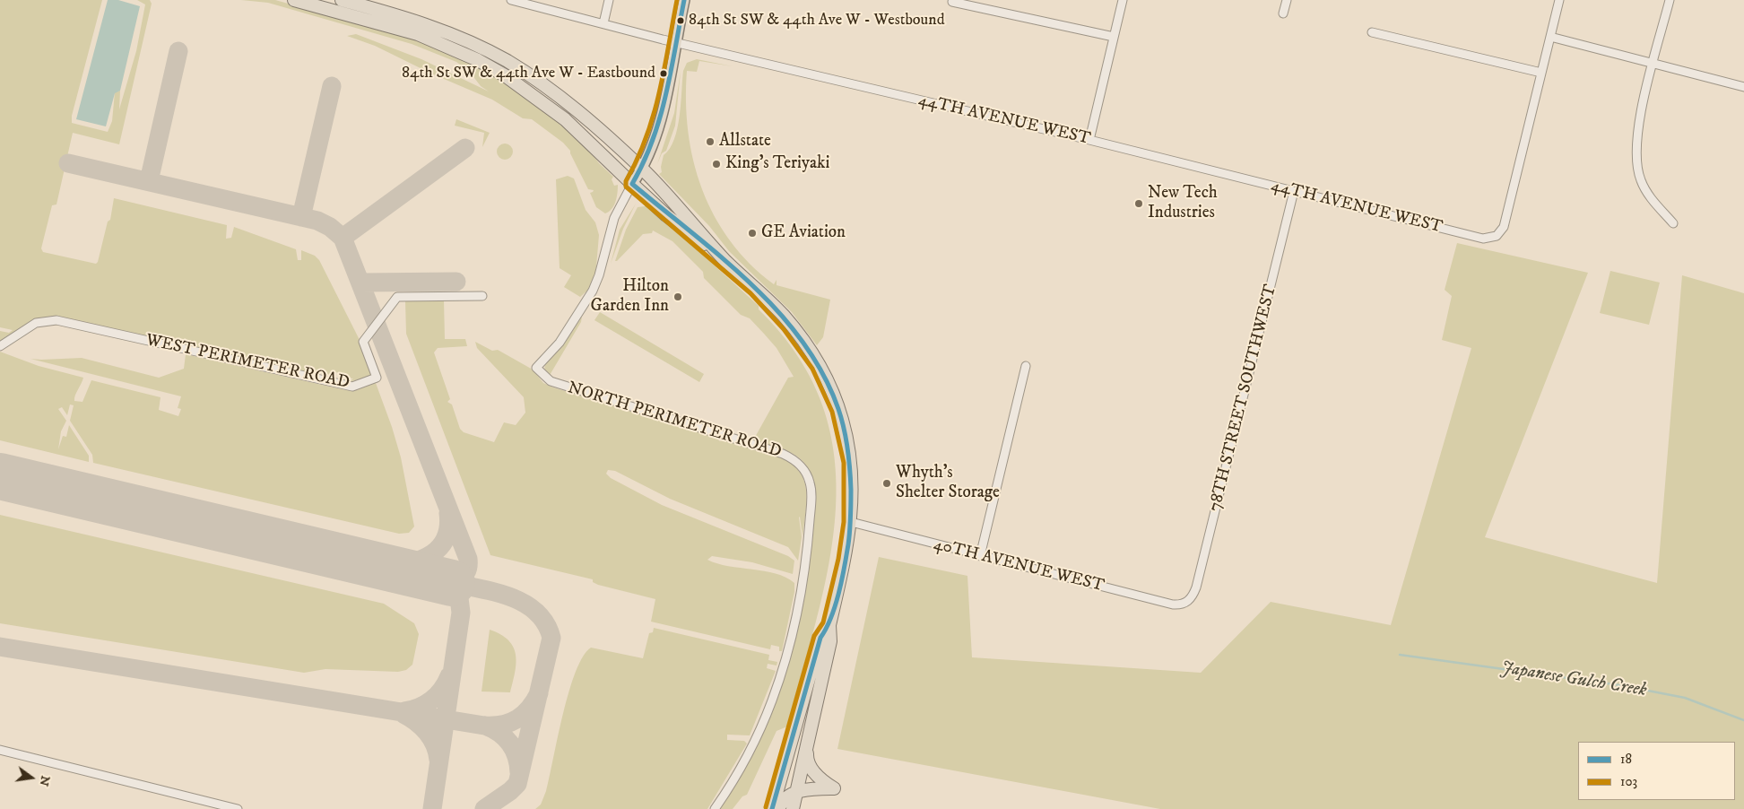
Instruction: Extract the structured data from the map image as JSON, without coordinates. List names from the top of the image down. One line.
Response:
{"streets":{"street":["44TH AVENUE WEST","WEST PERIMETER ROAD","78TH STREET SOUTHWEST","NORTH PERIMETER ROAD","40TH AVENUE WEST"]},"crossings":[["44TH AVENUE WEST","78TH STREET SOUTHWEST"],["78TH STREET SOUTHWEST","40TH AVENUE WEST"]],"water":["Japanese Gulch Creek"],"places":["84th St SW & 44th Ave W - Westbound","84th St SW & 44th Ave W - Eastbound","Allstate","King's Teriyaki","New Tech Industries","GE Aviation","Hilton Garden Inn","Whyth's Shelter Storage"],"lines":["transit line 18","transit line 103"],"legend":["18","103"],"north":"right"}
